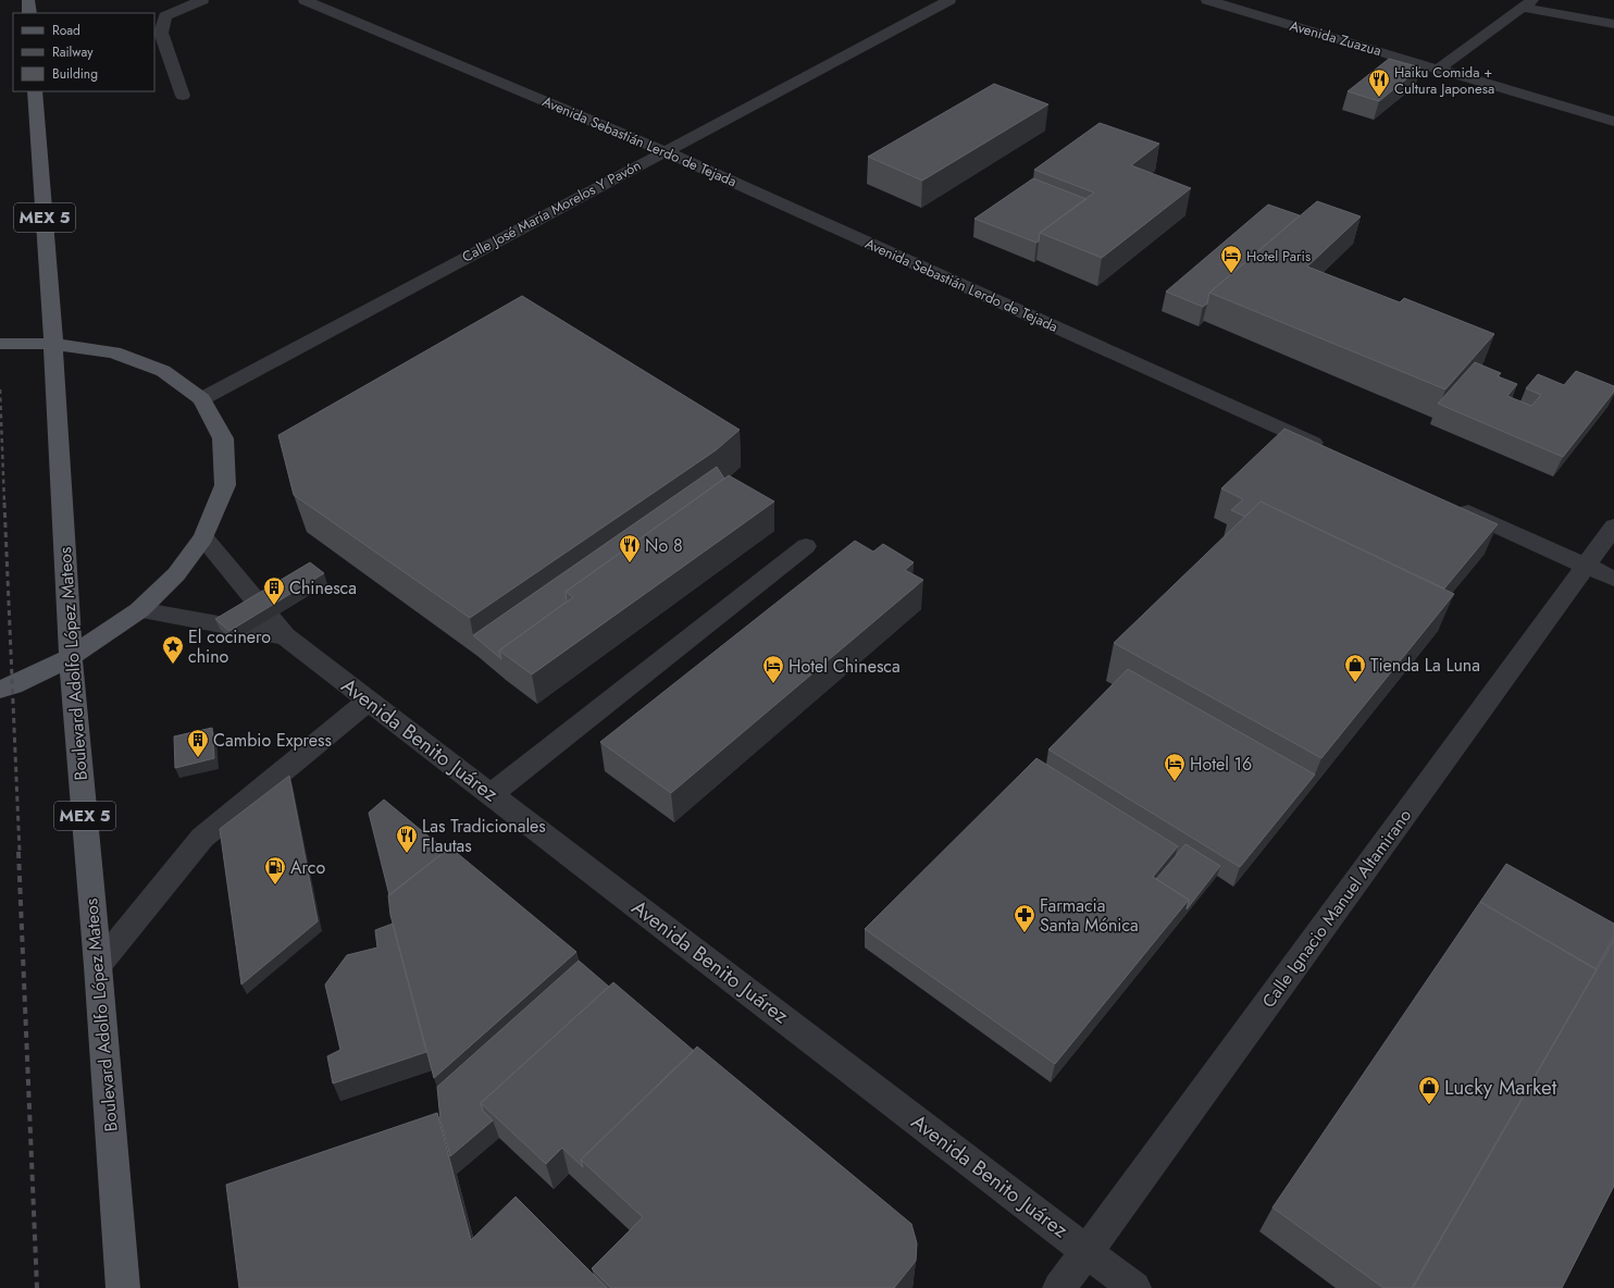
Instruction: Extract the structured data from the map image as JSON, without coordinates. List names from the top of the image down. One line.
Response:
{"streets":{"main road":["MEX 5","Boulevard Adolfo López Mateos"],"street":["Avenida Zuazua","Avenida Sebastián Lerdo de Tejada","Calle José María Morelos Y Pavón","Avenida Benito Juárez","Calle Ignacio Manuel Altamirano"]},"crossings":[["Avenida Sebastián Lerdo de Tejada","Calle José María Morelos Y Pavón"],["Avenida Benito Juárez","Calle Ignacio Manuel Altamirano"]],"places":{"restaurant":["Haiku Comida + Cultura Japonesa","No 8","Las Tradicionales Flautas"],"hotel":["Hotel Paris","Hotel Chinesca","Hotel 16"],"building":["Chinesca","Cambio Express"],"place":["El cocinero chino"],"shop":["Tienda La Luna","Lucky Market"],"fuel station":["Arco"],"pharmacy":["Farmacia Santa Mónica"]},"legend":["Road","Railway","Building"]}
